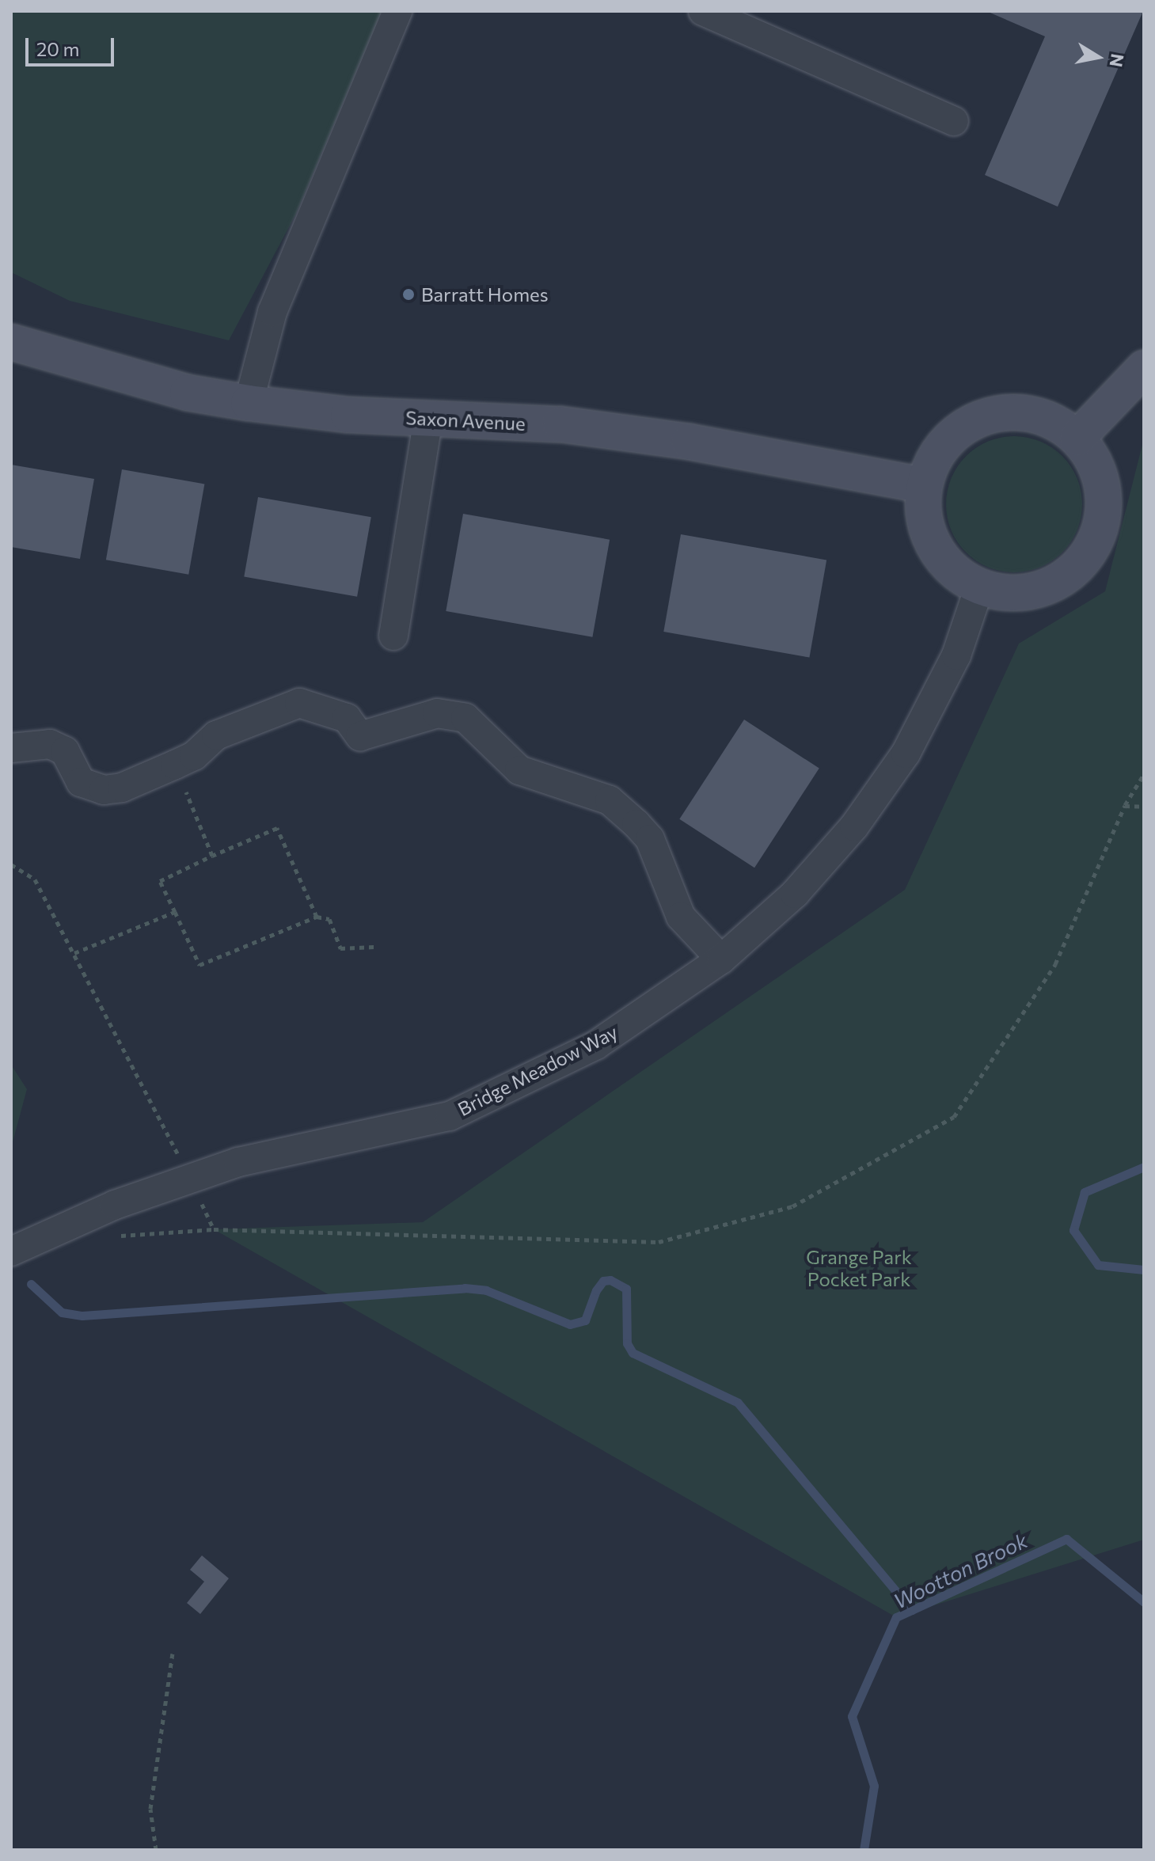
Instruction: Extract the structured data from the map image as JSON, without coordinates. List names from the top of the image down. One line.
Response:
{"streets":{"street":["Saxon Avenue","Bridge Meadow Way"]},"crossings":[["Saxon Avenue","Bridge Meadow Way"]],"water":["Wootton Brook"],"parks":["Grange Park Pocket Park"],"places":["Barratt Homes"],"scale_bar":"20 m","north":"right"}
